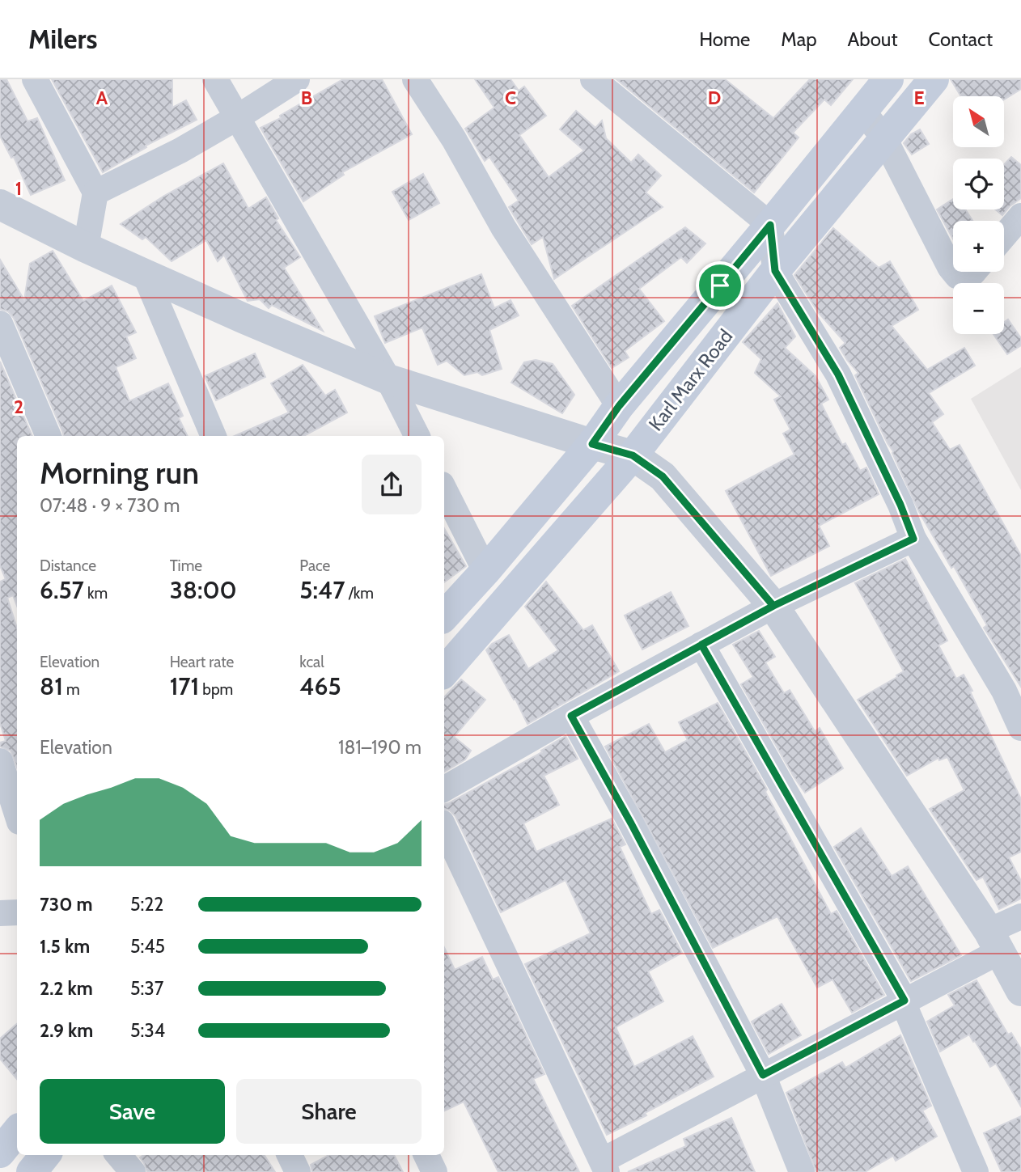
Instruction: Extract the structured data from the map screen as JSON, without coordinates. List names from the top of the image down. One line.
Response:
{"streets":{"main road":["Karl Marx Road"]},"north":"top left","page":{"header":"Milers","nav":["Home","Map","About","Contact"],"map_buttons":["+","−"],"heading":["Morning run","07:48 · 9 × 730 m"],"stats":[["Distance","6.57 km"],["Time","38:00"],["Pace","5:47 /km"],["Elevation","81 m"],["Heart rate","171 bpm"],["kcal","465"]],"chart":["Elevation","181–190 m"],"list":[{"name":"730 m","note":"5:22"},{"name":"1.5 km","note":"5:45"},{"name":"2.2 km","note":"5:37"},{"name":"2.9 km","note":"5:34"}],"buttons":["Save","Share"]},"grid":{"columns":["A","B","C","D","E"],"rows":["1","2"]}}
